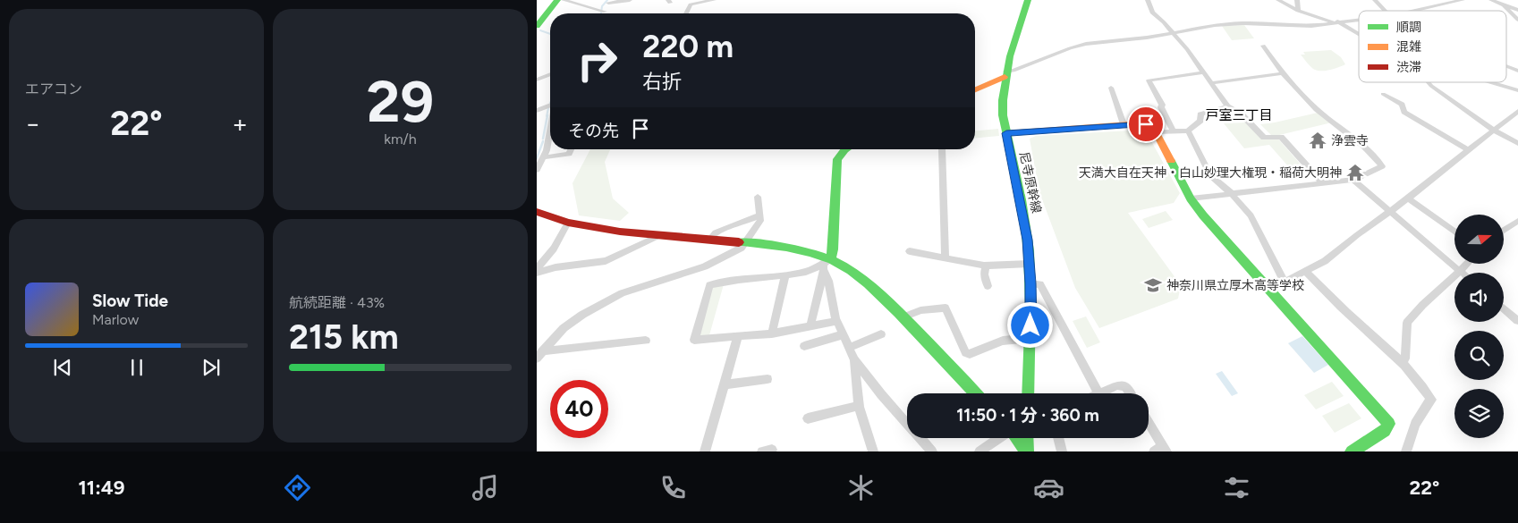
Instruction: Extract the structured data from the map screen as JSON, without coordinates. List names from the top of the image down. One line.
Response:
{"streets":{"street":["尼寺原幹線"]},"districts":["戸室三丁目"],"places":{"temple":["浄雲寺","天満大自在天神・白山妙理大権現・稲荷大明神"],"school or university":["神奈川県立厚木高等学校"]},"legend":["順調","混雑","渋滞"],"north":"right","page":{"tile":["エアコン",["29","km/h"],["航続距離 · 43%","215 km"]],"turn":["220 m","右折"],"heat":["−","22°","+"],"then":"その先","song":["Slow Tide","Marlow"],"limit":"40","trip":"11:50 · 1 分 · 360 m","tabs":["11:49","22°"]}}
